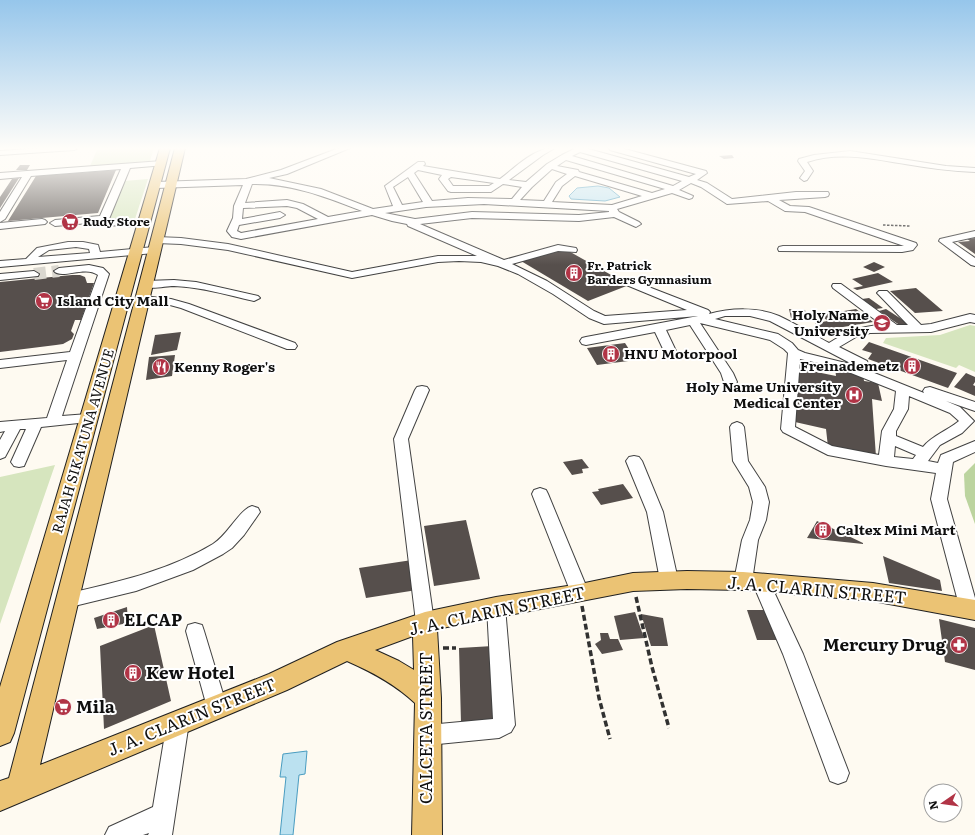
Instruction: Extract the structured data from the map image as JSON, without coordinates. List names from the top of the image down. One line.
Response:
{"streets":{"main road":["RAJAH SIKATUNA AVENUE","J. A. CLARIN STREET","CALCETA STREET"]},"crossings":[["J. A. CLARIN STREET","CALCETA STREET"]],"places":{"supermarket":["Rudy Store","Island City Mall","Mila"],"building":["Fr. Patrick Barders Gymnasium","HNU Motorpool","Freinademetz","Caltex Mini Mart","ELCAP","Kew Hotel"],"school or university":["Holy Name University"],"restaurant":["Kenny Roger's"],"hospital":["Holy Name University Medical Center"],"pharmacy":["Mercury Drug"]},"north":"left"}
